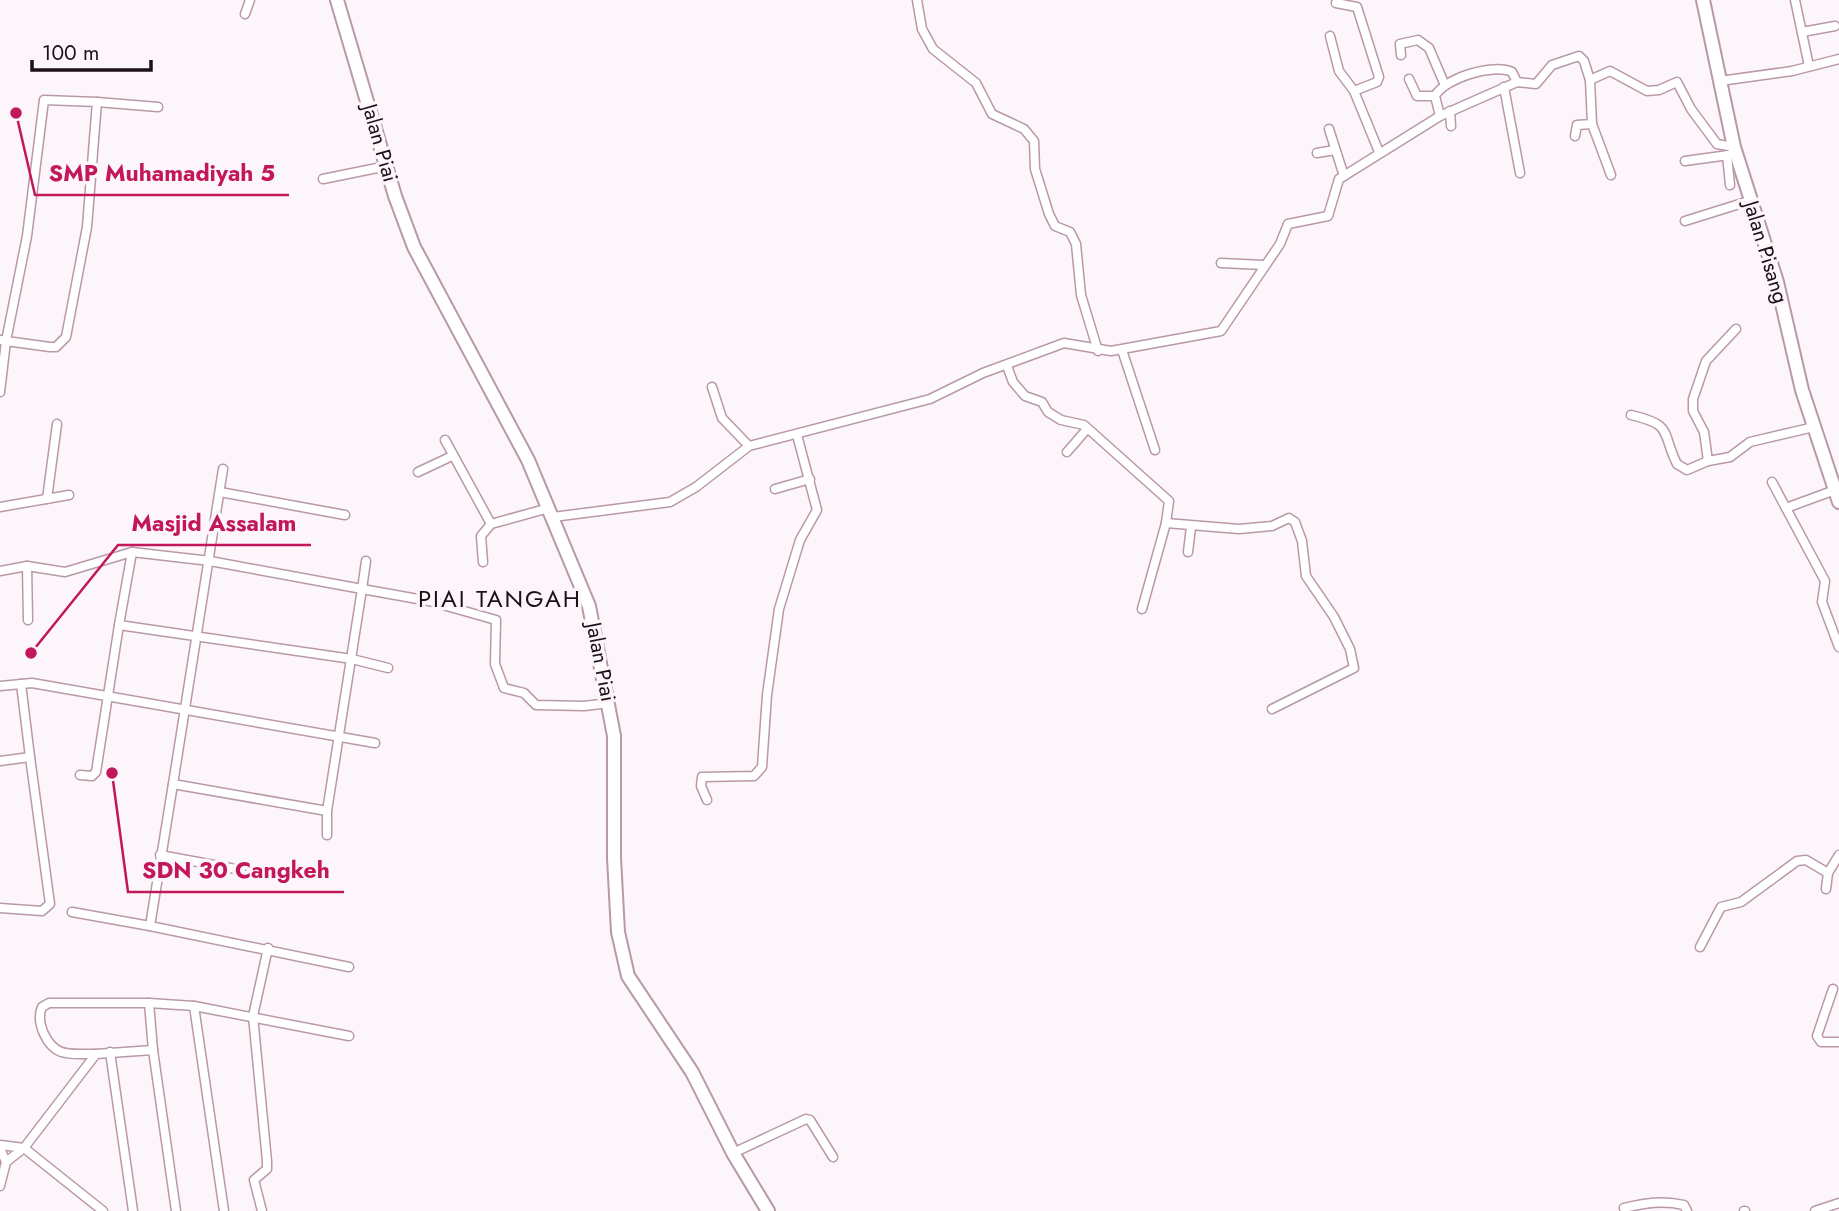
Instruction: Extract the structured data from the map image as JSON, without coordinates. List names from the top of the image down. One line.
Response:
{"streets":{"street":["Jalan Piai","Jalan Pisang"]},"districts":["PIAI TANGAH"],"places":["SMP Muhamadiyah 5","Masjid Assalam","SDN 30 Cangkeh"],"scale_bar":"100 m"}
